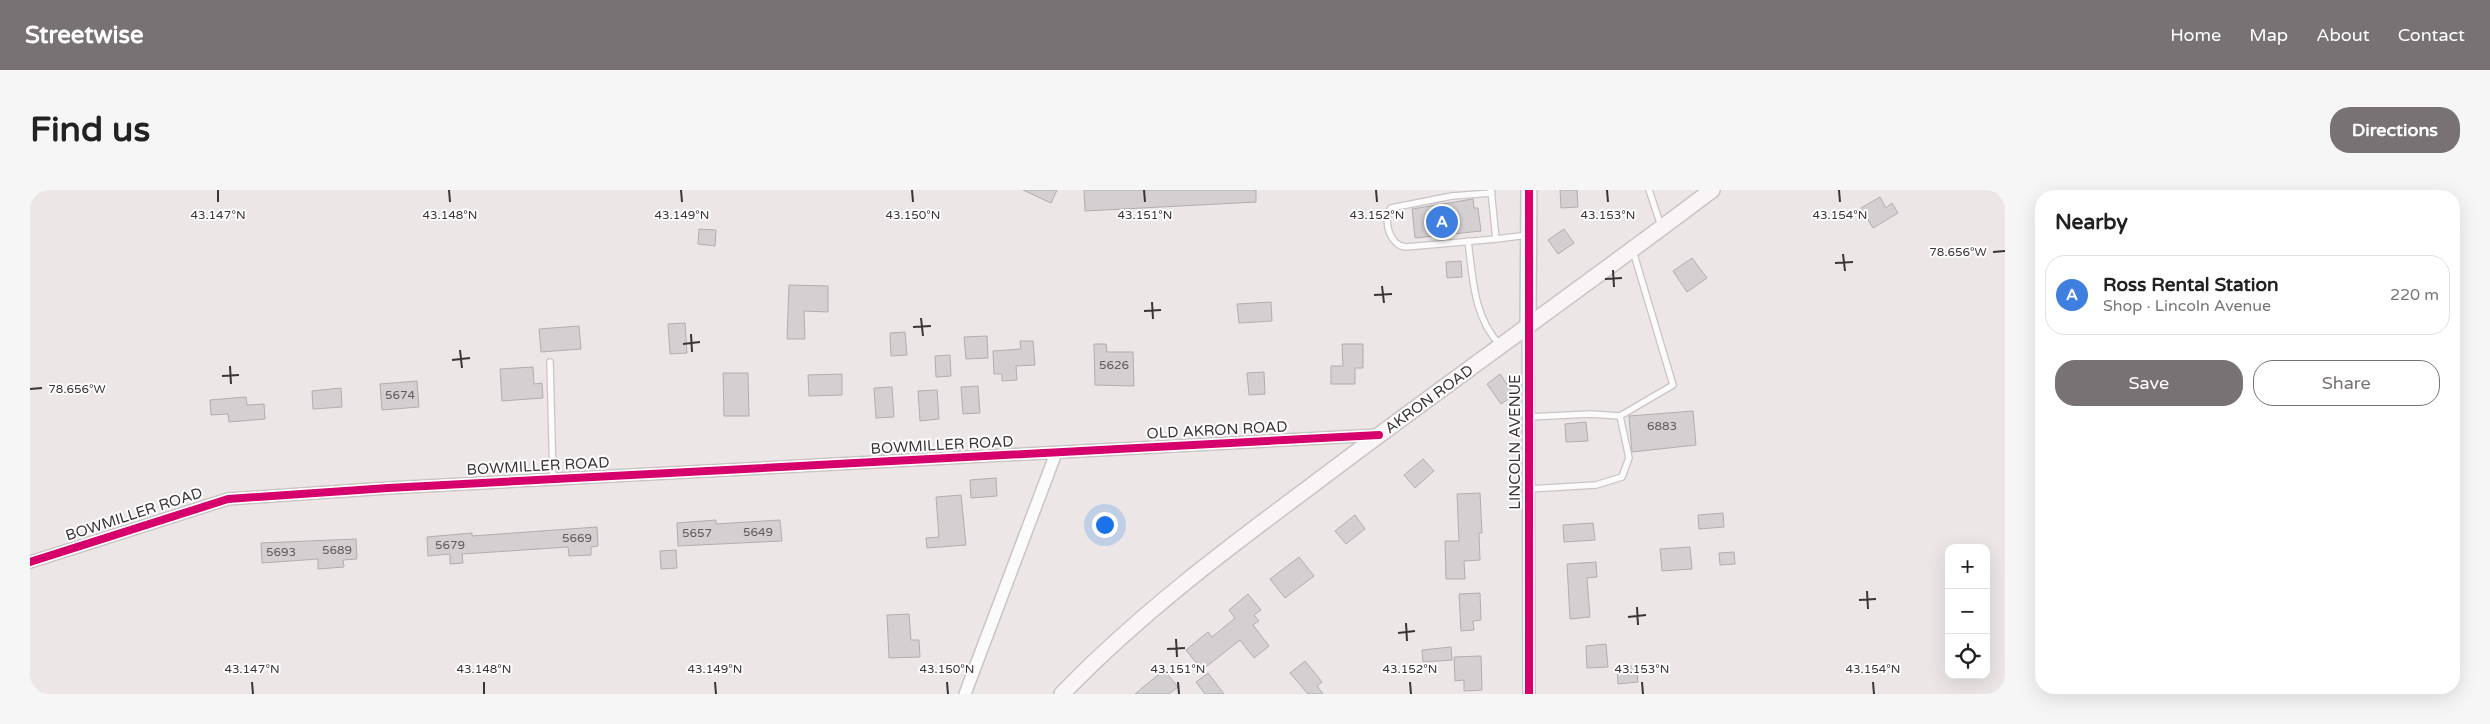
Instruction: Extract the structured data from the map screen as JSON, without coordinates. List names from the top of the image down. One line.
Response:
{"streets":{"main road":["AKRON ROAD","LINCOLN AVENUE"],"street":["OLD AKRON ROAD","BOWMILLER ROAD"]},"crossings":[["AKRON ROAD","OLD AKRON ROAD"],["AKRON ROAD","LINCOLN AVENUE"],["OLD AKRON ROAD","BOWMILLER ROAD"]],"house_numbers":["5626","5674","6883","5649","5657","5669","5679","5689","5693"],"page":{"header":"Streetwise","nav":["Home","Map","About","Contact"],"buttons":["Directions",["Save","Share"]],"title":"Find us","heading":"Nearby","pins":"A","list":[{"mark":"A","name":"Ross Rental Station","note":"Shop · Lincoln Avenue","value":"220 m"}],"map_buttons":["+","−"]},"coordinates":["43.147°N","43.148°N","43.149°N","43.150°N","43.151°N","43.152°N","43.153°N","43.154°N","78.656°W"]}
